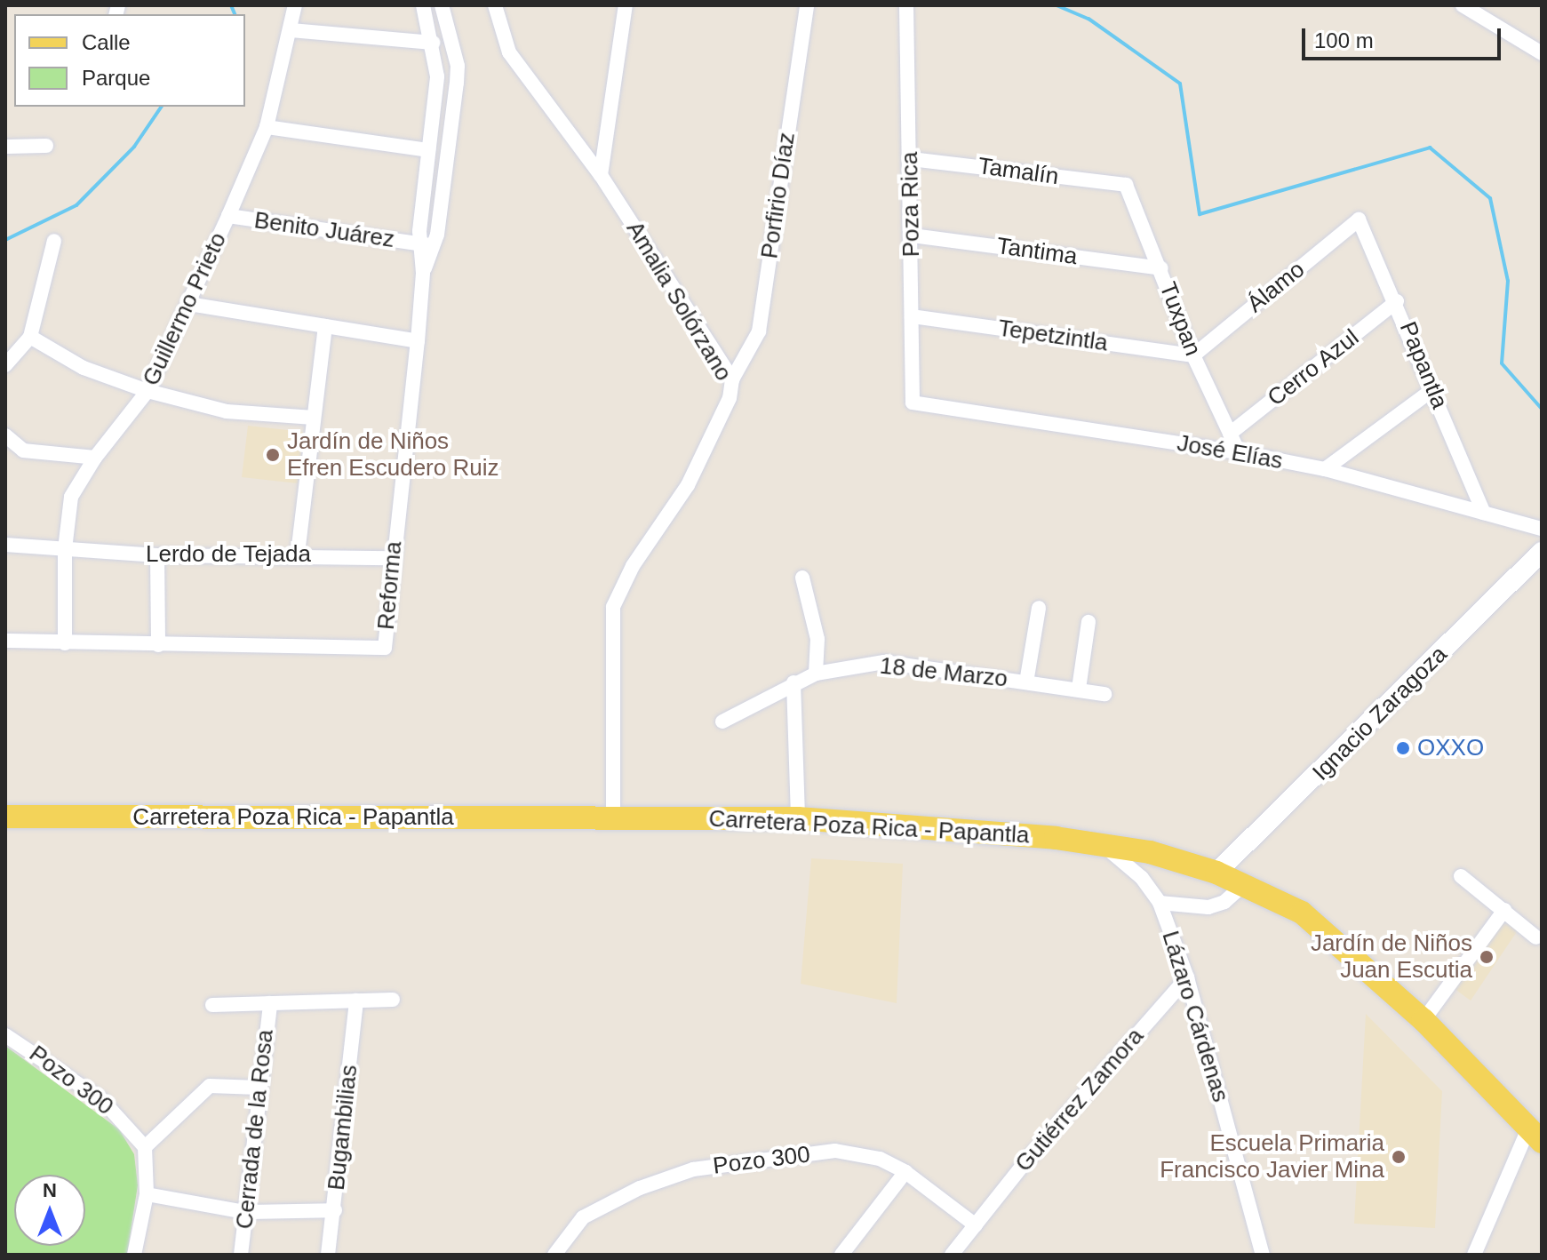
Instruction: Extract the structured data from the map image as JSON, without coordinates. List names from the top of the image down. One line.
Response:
{"streets":{"main road":["Ignacio Zaragoza","Carretera Poza Rica - Papantla"],"street":["Tamalín","Porfirio Díaz","Poza Rica","Benito Juárez","Tantima","Álamo","Amalia Solórzano","Guillermo Prieto","Tuxpan","Tepetzintla","Papantla","Cerro Azul","José Elías","Lerdo de Tejada","Reforma","18 de Marzo","Lázaro Cárdenas","Pozo 300","Gutiérrez Zamora","Bugambilias","Cerrada de la Rosa"]},"crossings":[["Tamalín","Poza Rica"],["Tamalín","Tuxpan"],["Porfirio Díaz","Amalia Solórzano"],["Poza Rica","Tantima"],["Poza Rica","Tepetzintla"],["Poza Rica","José Elías"],["Benito Juárez","Guillermo Prieto"],["Benito Juárez","Reforma"],["Tantima","Tuxpan"],["Álamo","Tuxpan"],["Álamo","Tepetzintla"],["Álamo","Papantla"],["Amalia Solórzano","Carretera Poza Rica - Papantla"],["Guillermo Prieto","Lerdo de Tejada"],["Guillermo Prieto","Reforma"],["Tuxpan","Tepetzintla"],["Tuxpan","Cerro Azul"],["Tuxpan","José Elías"],["Papantla","Cerro Azul"],["Papantla","José Elías"],["Lerdo de Tejada","Reforma"],["Ignacio Zaragoza","Carretera Poza Rica - Papantla"],["Carretera Poza Rica - Papantla","Lázaro Cárdenas"],["Lázaro Cárdenas","Gutiérrez Zamora"],["Pozo 300","Gutiérrez Zamora"]],"places":["Jardín de Niños Efren Escudero Ruiz","OXXO","Jardín de Niños Juan Escutia","Escuela Primaria Francisco Javier Mina"],"legend":["Calle","Parque"],"scale_bar":"100 m","north":"top"}
